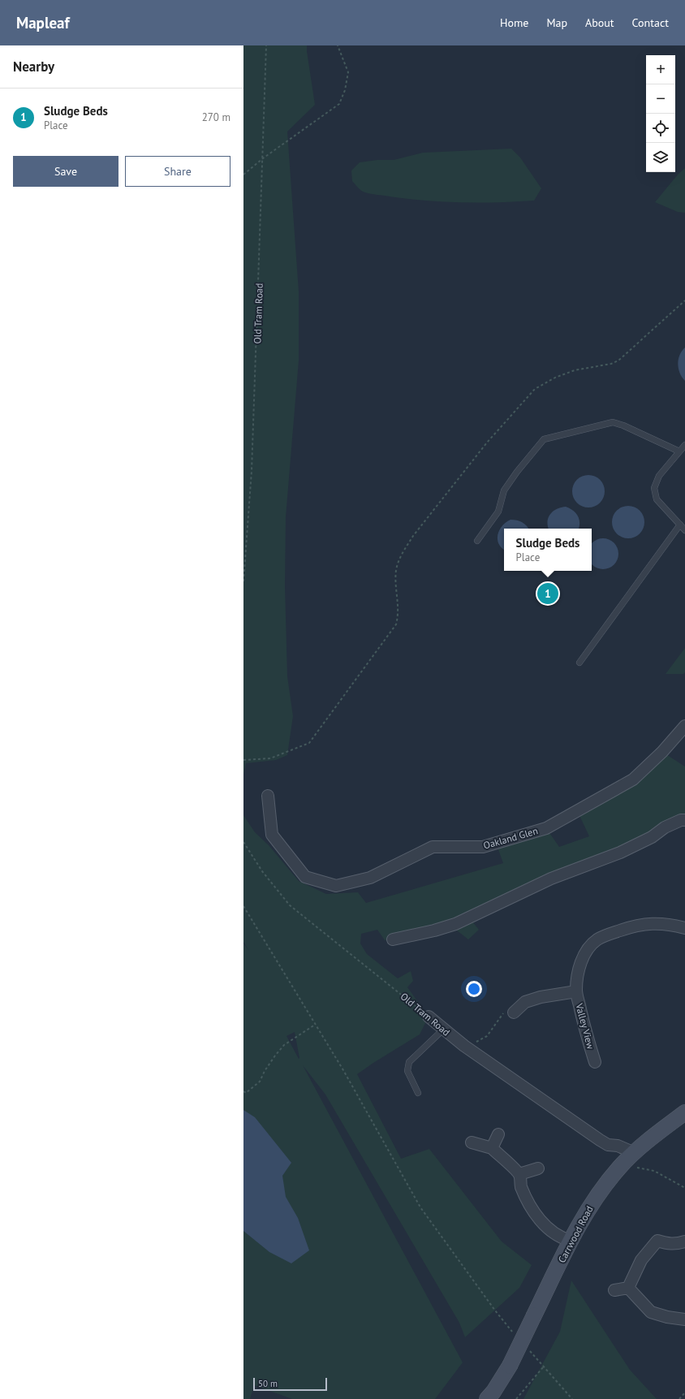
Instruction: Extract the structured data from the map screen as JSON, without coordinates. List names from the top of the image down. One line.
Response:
{"streets":{"street":["Old Tram Road","Oakland Glen","Valley View","Carrwood Road"]},"crossings":[["Old Tram Road","Carrwood Road"]],"scale_bar":"50 m","page":{"header":"Mapleaf","nav":["Home","Map","About","Contact"],"heading":"Nearby","map_buttons":["+","−"],"list":[{"mark":"1","name":"Sludge Beds","note":"Place","value":"270 m"}],"buttons":["Save","Share"],"popup":["Sludge Beds","Place"],"pins":"1","scale":"50 m"}}
